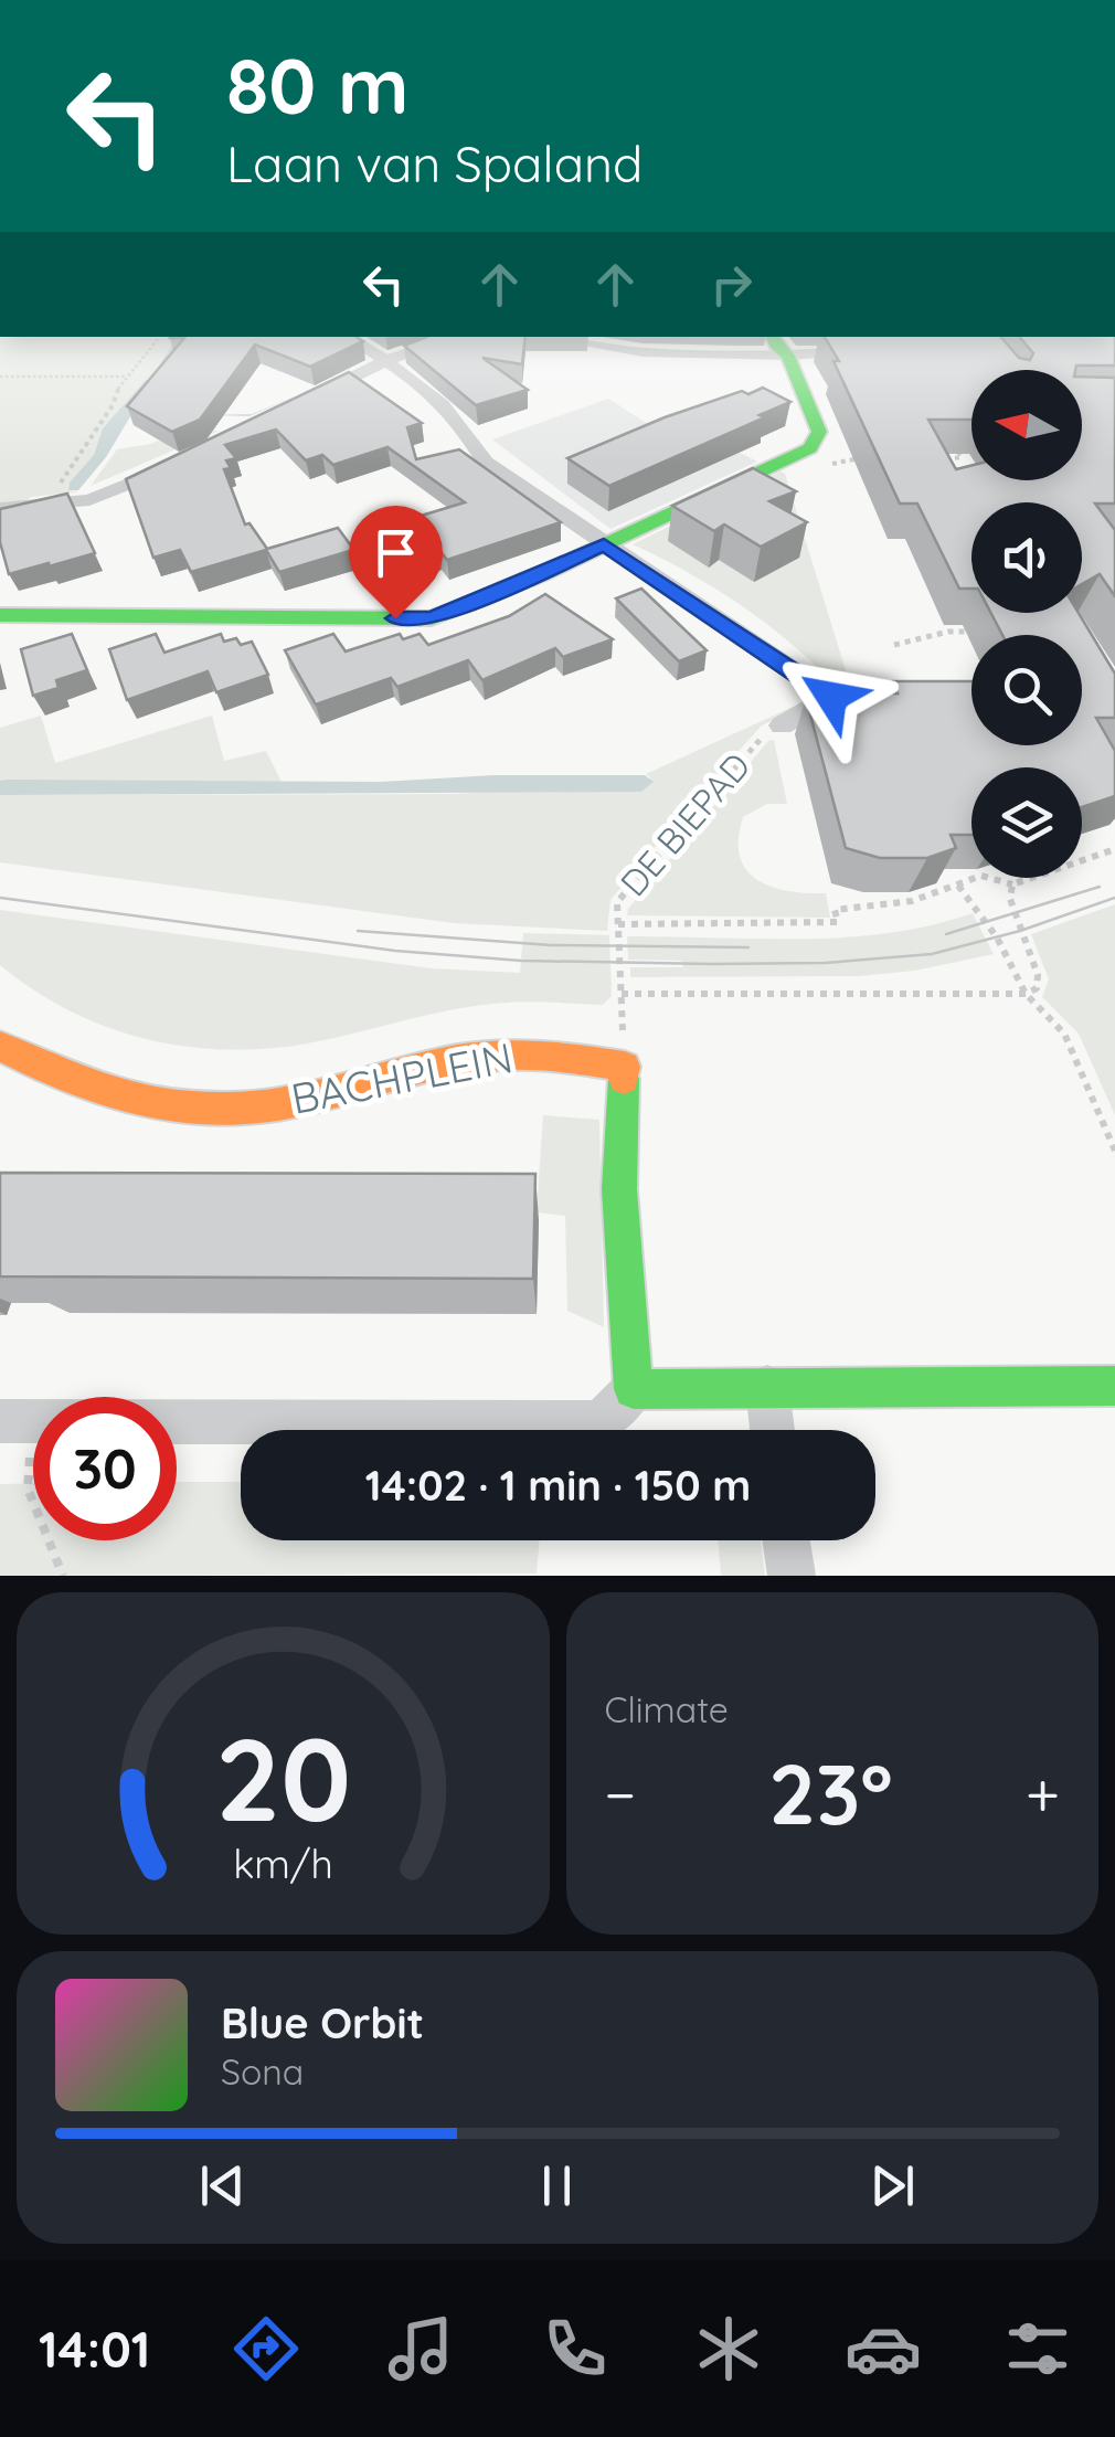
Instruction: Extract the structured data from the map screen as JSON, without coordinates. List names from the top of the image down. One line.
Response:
{"streets":{"street":["DE BIEPAD","BACHPLEIN"]},"north":"left","page":{"turn":["80 m","Laan van Spaland"],"limit":"30","trip":"14:02 · 1 min · 150 m","tile":"Climate","heat":["−","23°","+"],"song":["Blue Orbit","Sona"],"tabs":"14:01","gauge":["20","km/h"]}}
